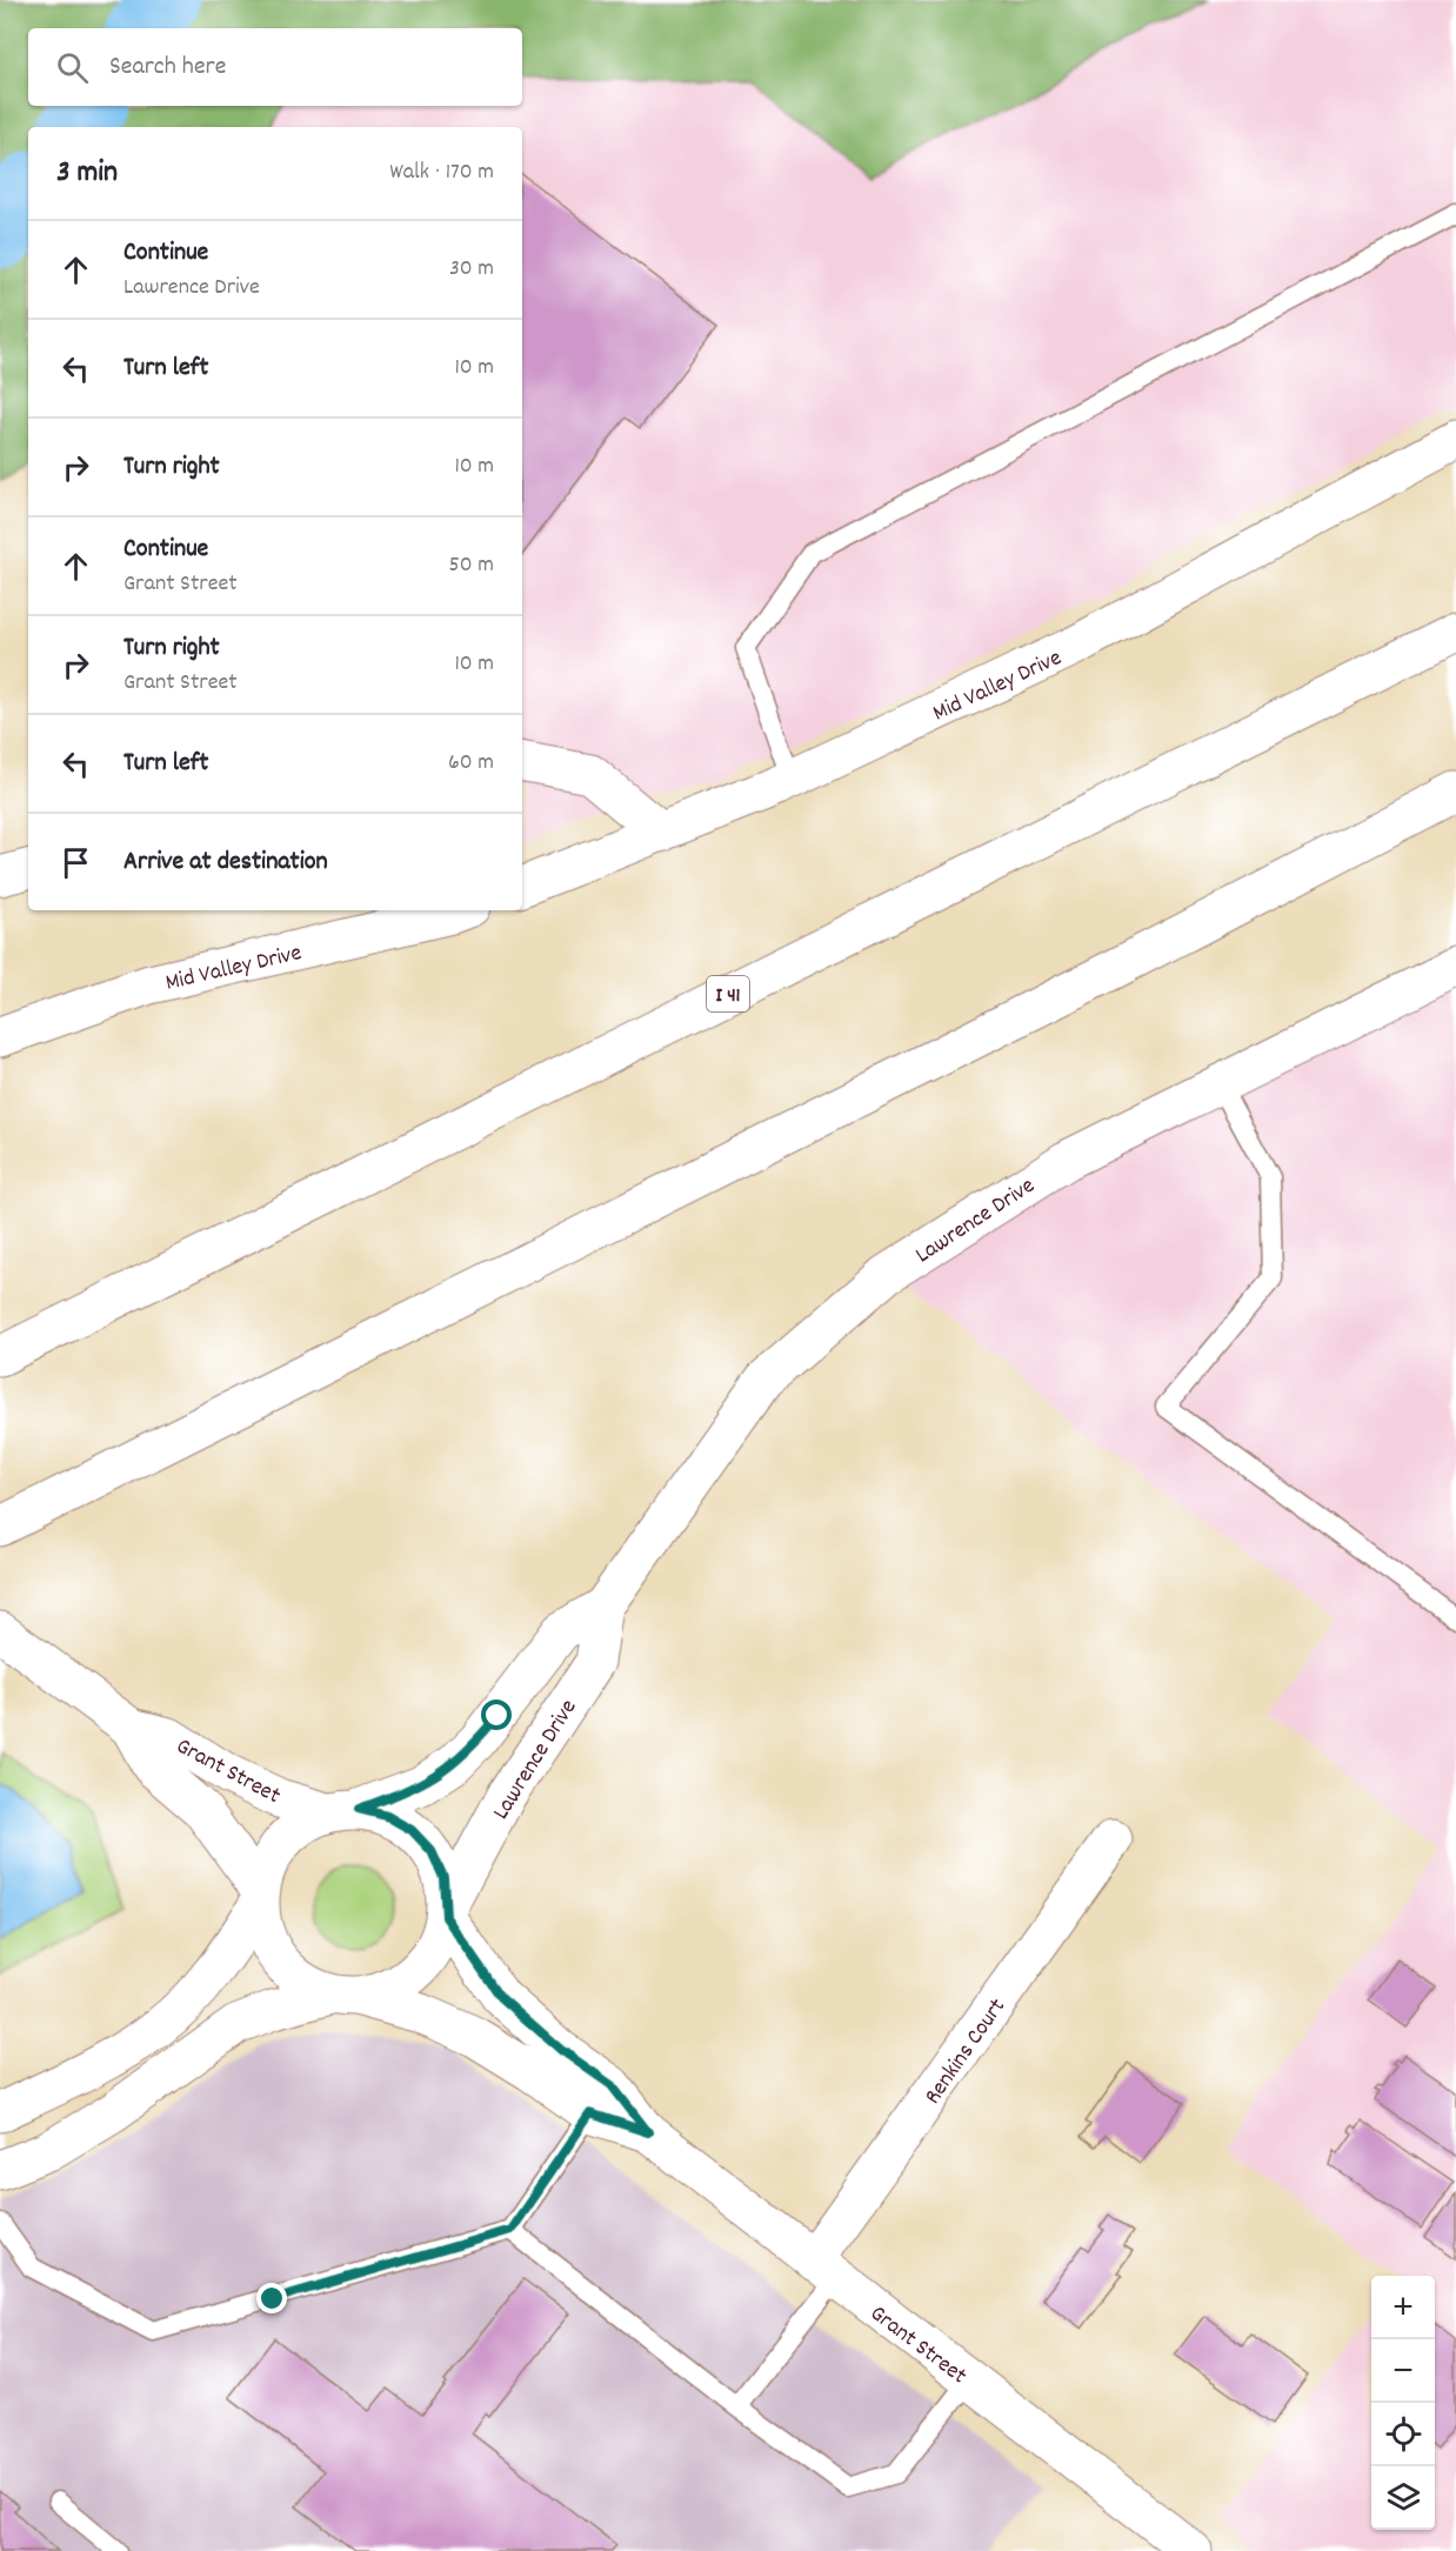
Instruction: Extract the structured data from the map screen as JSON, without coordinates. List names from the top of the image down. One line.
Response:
{"streets":{"main road":["Mid Valley Drive","I 41","Lawrence Drive","Grant Street","Renkins Court"]},"crossings":[["Lawrence Drive","Grant Street"],["Grant Street","Renkins Court"]],"page":{"search":"Search here","heading":["3 min","Walk · 170 m"],"list":[["Continue","Lawrence Drive","30 m"],["Turn left","10 m"],["Turn right","10 m"],["Continue","Grant Street","50 m"],["Turn right","Grant Street","10 m"],["Turn left","60 m"],"Arrive at destination"],"map_buttons":["+","−"]}}
